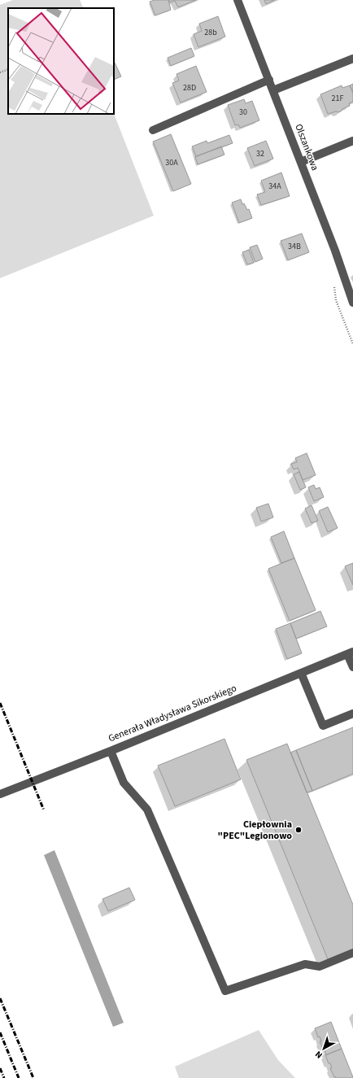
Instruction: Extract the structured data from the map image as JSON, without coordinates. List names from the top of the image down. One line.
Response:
{"streets":{"street":["Olszankowa","Generała Władysława Sikorskiego"]},"places":["Ciepłownia \"PEC\"Legionowo"],"house_numbers":["28b","28D","21F","30","32","30A","34A","34B"],"north":"bottom left"}
